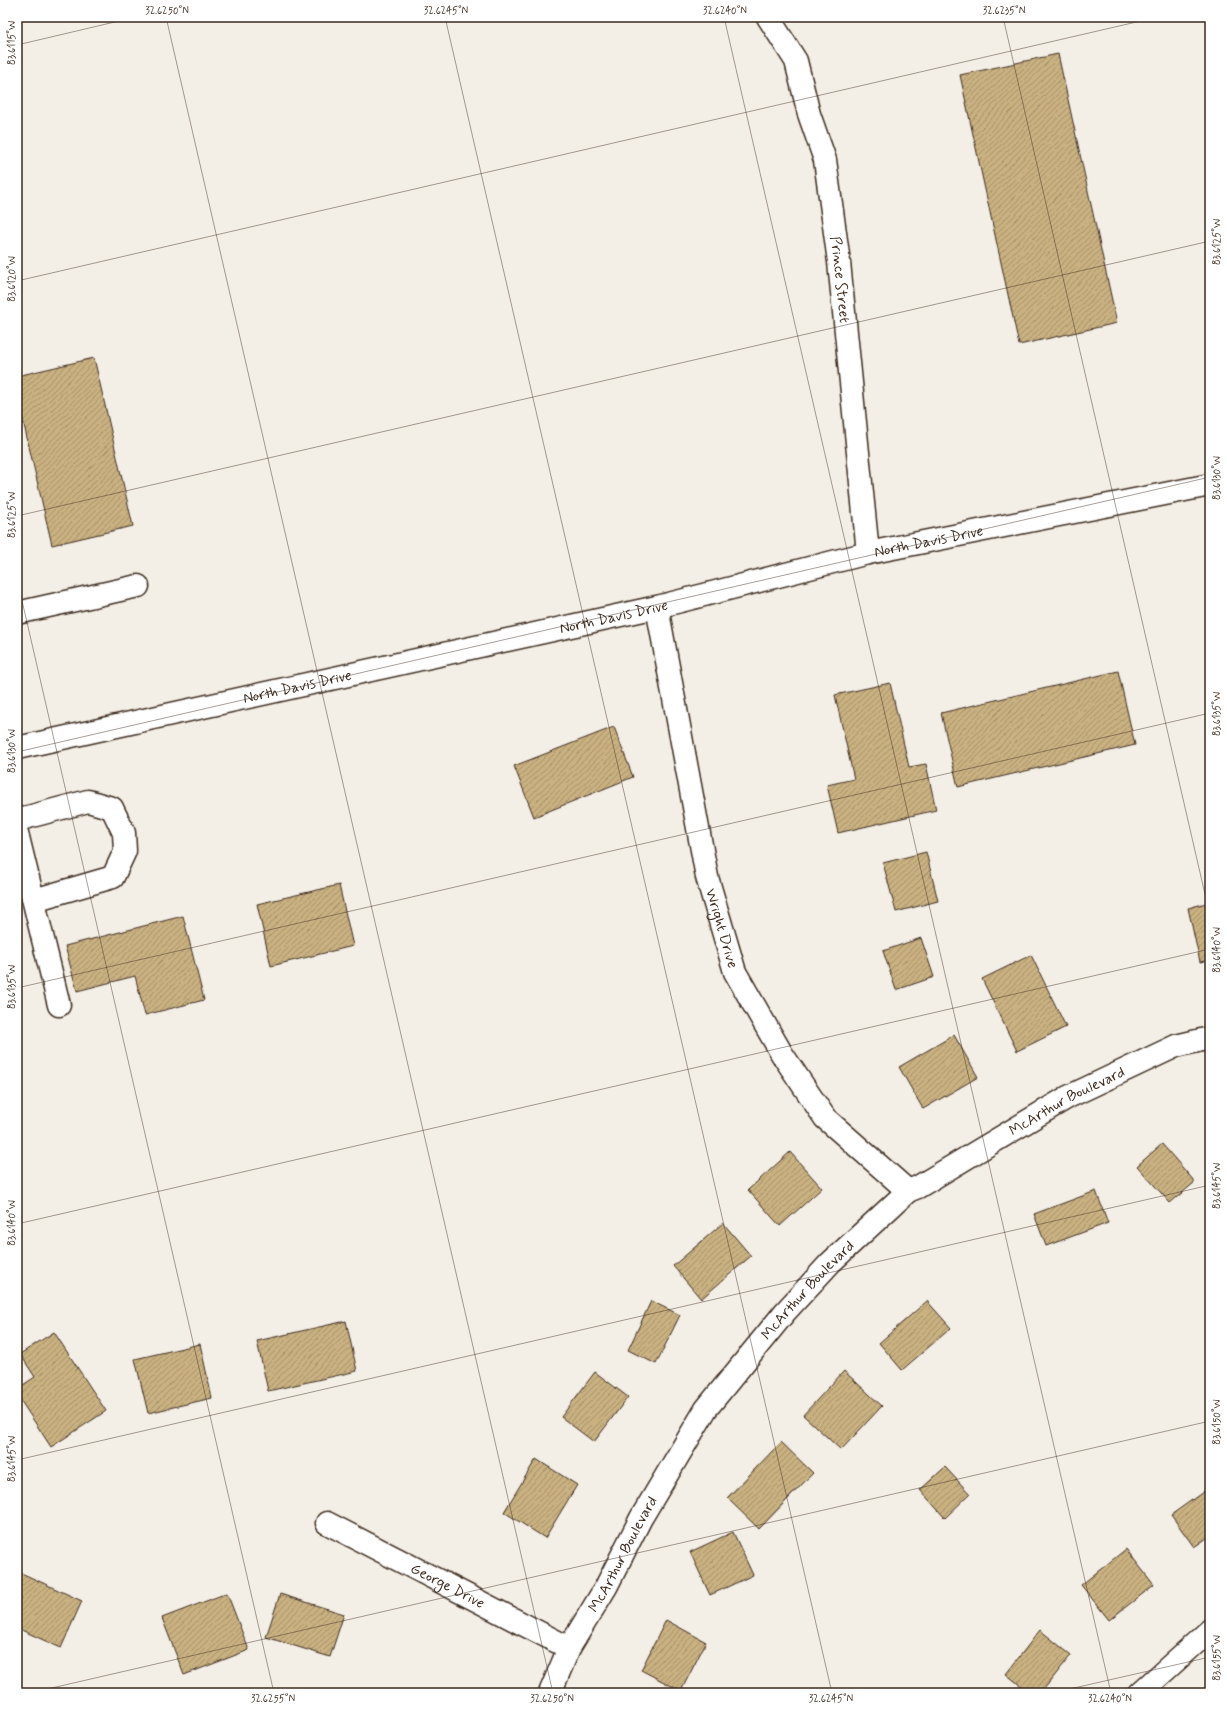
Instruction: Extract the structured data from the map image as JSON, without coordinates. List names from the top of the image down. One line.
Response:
{"streets":{"street":["Prince Street","North Davis Drive","Wright Drive","McArthur Boulevard","George Drive"]},"crossings":[["Prince Street","North Davis Drive"],["North Davis Drive","Wright Drive"],["Wright Drive","McArthur Boulevard"],["McArthur Boulevard","George Drive"]],"coordinates":["32.6250°N","32.6245°N","32.6240°N","32.6235°N","83.6115°W","83.6125°W","83.6120°W","83.6130°W","83.6135°W","83.6140°W","83.6145°W","83.6150°W","83.6155°W","32.6255°N"]}
